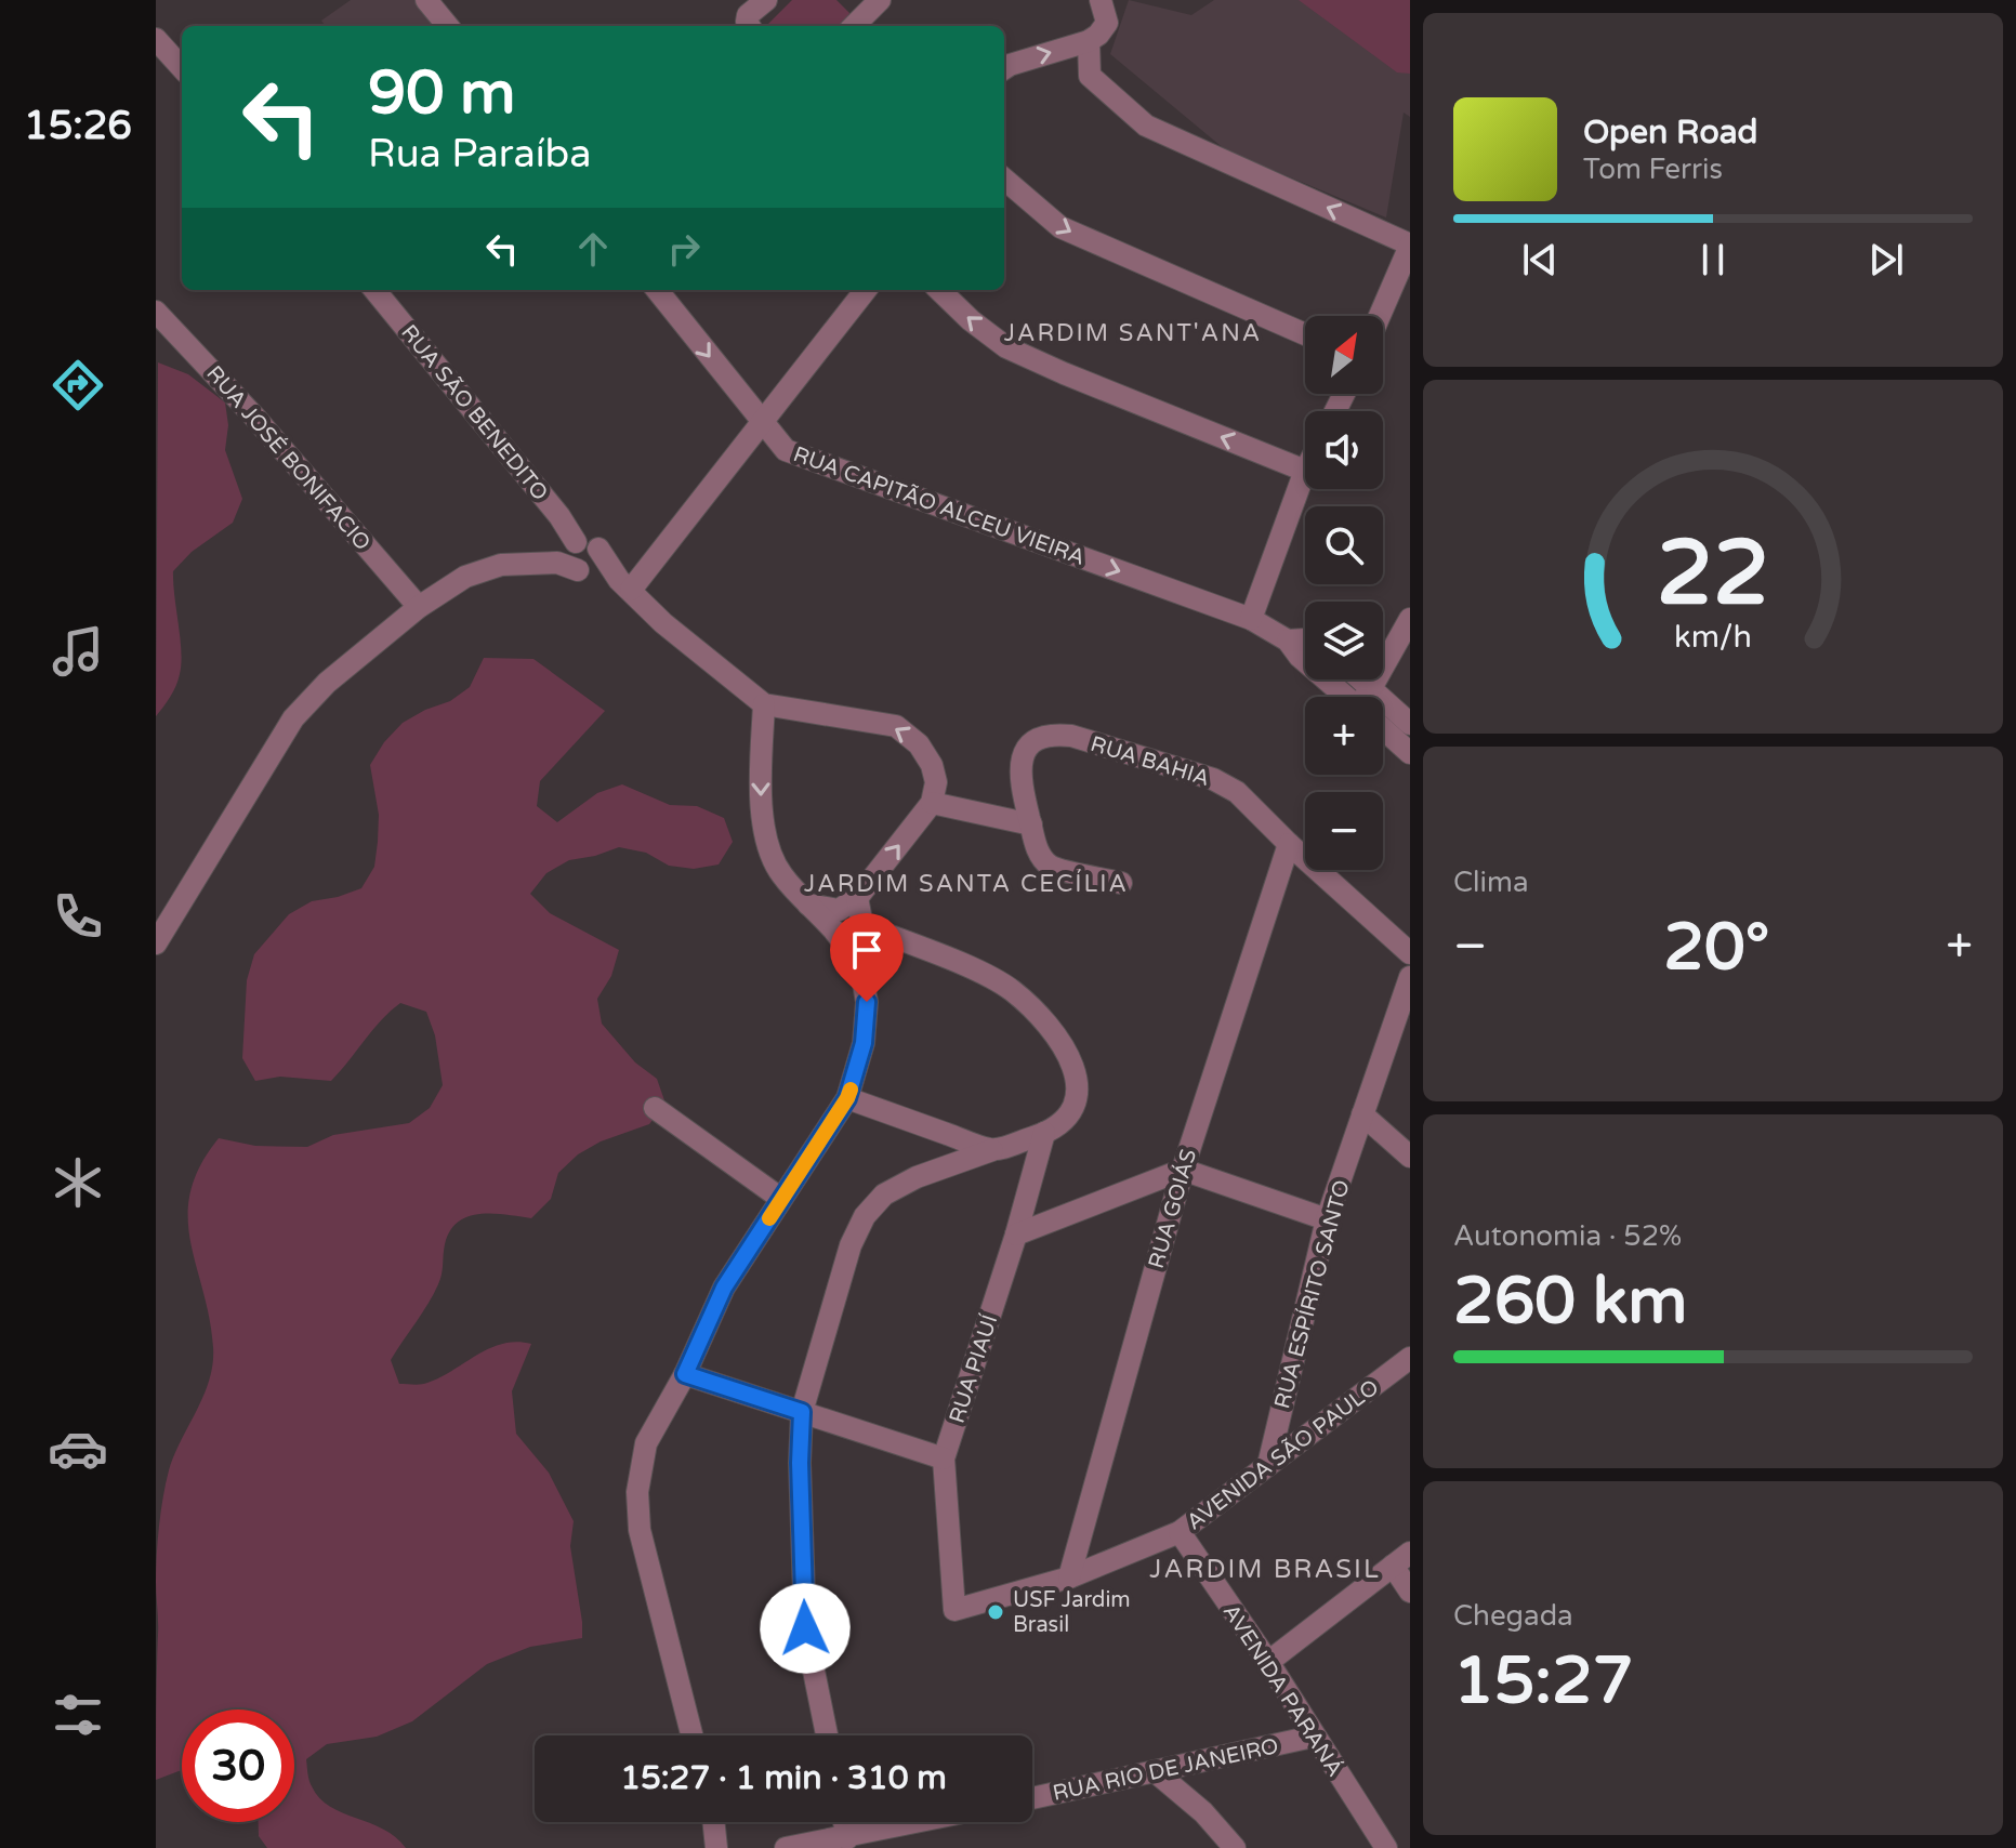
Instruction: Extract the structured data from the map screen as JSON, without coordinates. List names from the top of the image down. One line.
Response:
{"streets":{"street":["RUA SÃO BENEDITO","RUA JOSÉ BONIFACIO","RUA CAPITÃO ALCEU VIEIRA","RUA BAHIA","RUA GOIÁS","RUA ESPÍRITO SANTO","RUA PIAUÍ","AVENIDA SÃO PAULO","AVENIDA PARANÁ","RUA RIO DE JANEIRO"]},"crossings":[["RUA BAHIA","RUA GOIÁS"],["RUA GOIÁS","AVENIDA SÃO PAULO"],["RUA ESPÍRITO SANTO","AVENIDA SÃO PAULO"],["RUA PIAUÍ","AVENIDA SÃO PAULO"],["AVENIDA SÃO PAULO","AVENIDA PARANÁ"],["AVENIDA PARANÁ","RUA RIO DE JANEIRO"]],"districts":["JARDIM SANT'ANA","JARDIM SANTA CECÍLIA","JARDIM BRASIL"],"places":["USF Jardim Brasil"],"north":"top right","page":{"tabs":"15:26","turn":["90 m","Rua Paraíba"],"song":["Open Road","Tom Ferris"],"map_buttons":["+","−"],"tile":["Clima",["Autonomia · 52%","260 km"],["Chegada","15:27"]],"heat":["−","20°","+"],"limit":"30","trip":"15:27 · 1 min · 310 m","gauge":["22","km/h"]}}
